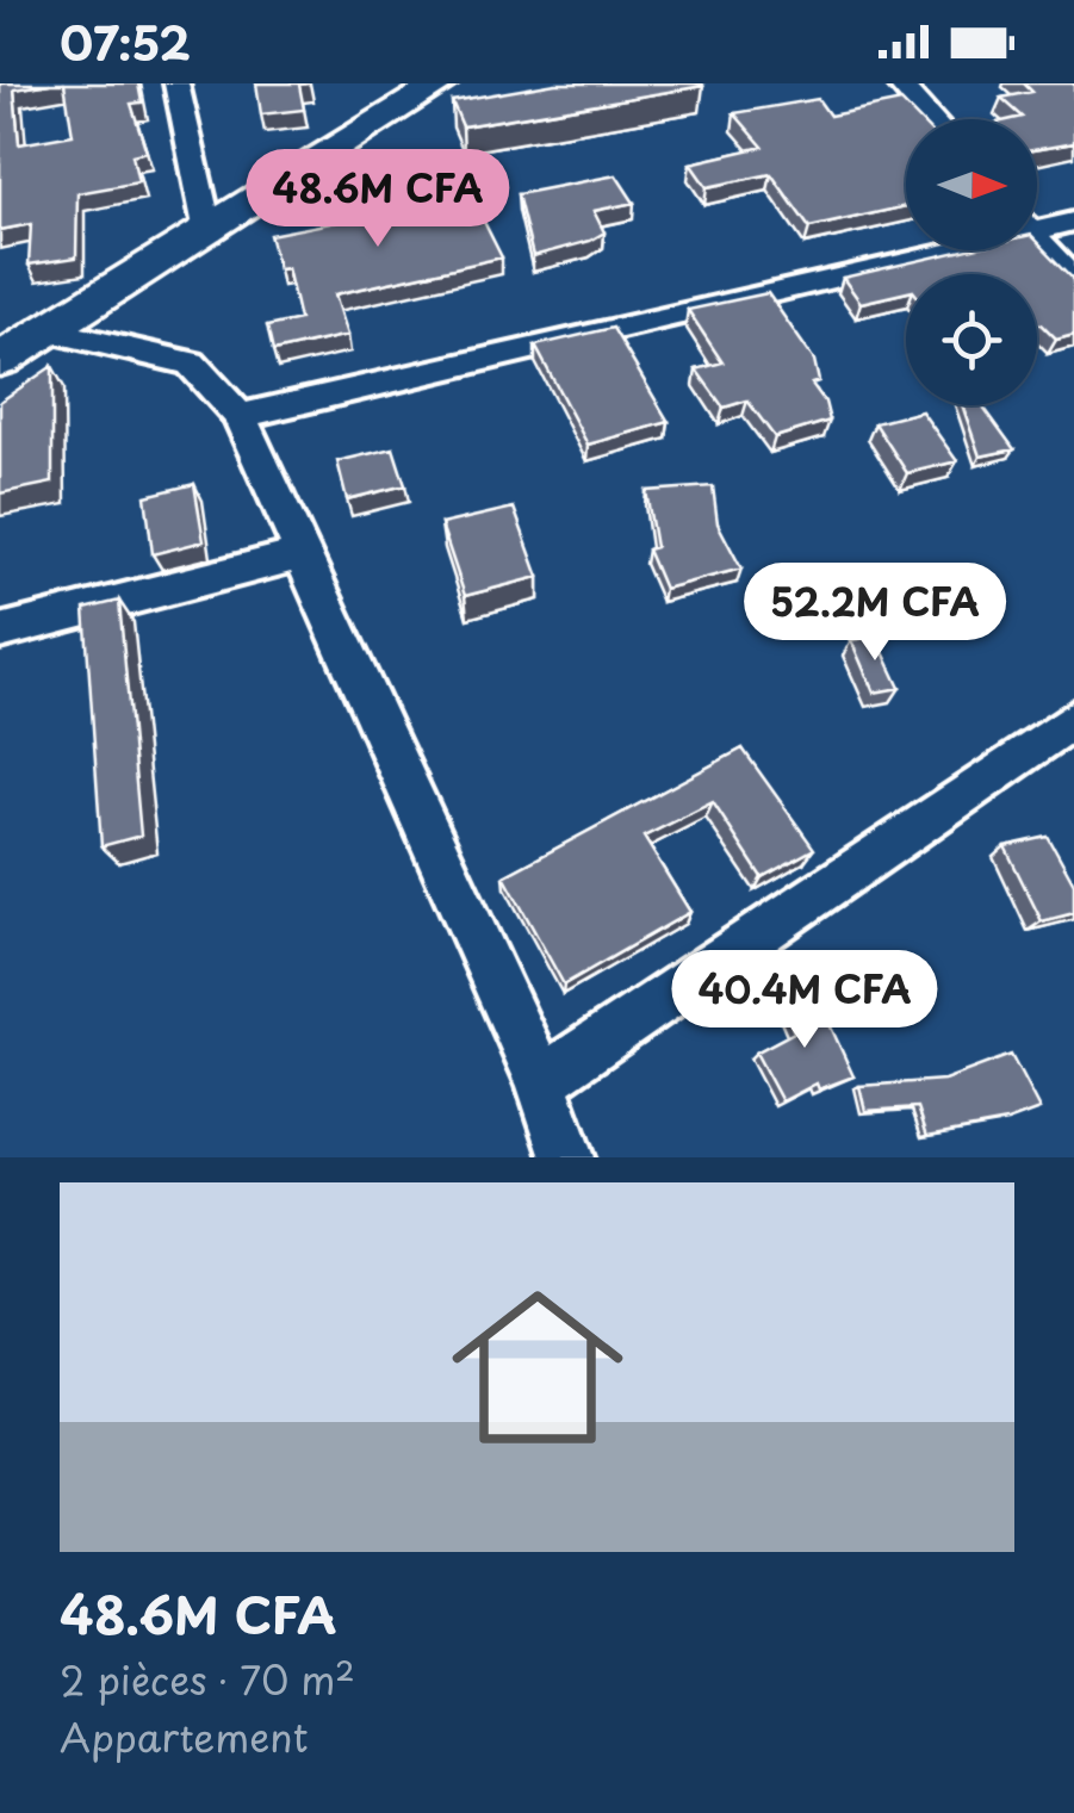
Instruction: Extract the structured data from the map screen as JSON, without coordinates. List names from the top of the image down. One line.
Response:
{"north":"right","page":{"status":"07:52","price":["48.6M CFA","52.2M CFA","40.4M CFA"],"list":[{"name":"48.6M CFA","note":"2 pièces · 70 m² · Appartement"}]}}
